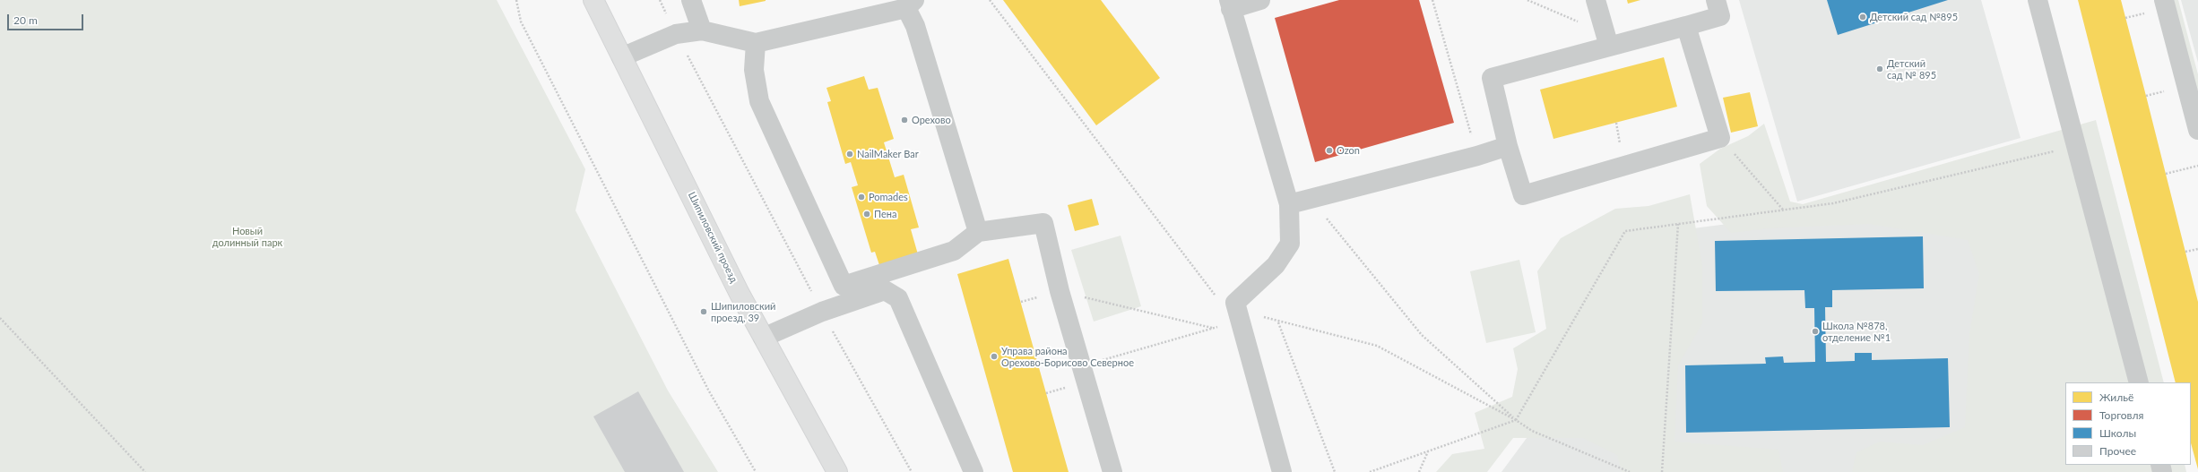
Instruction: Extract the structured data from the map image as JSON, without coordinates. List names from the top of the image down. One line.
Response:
{"streets":{"main road":["Шипиловский проезд"]},"parks":["Новый долинный парк"],"places":["Детский сад №895","Детский сад № 895","Орехово","Ozon","NailMaker Bar","Pomades","Пена","Шипиловский проезд, 39","Школа №878, отделение №1","Управа района Орехово-Борисово Северное"],"legend":["Жильё","Торговля","Школы","Прочее"],"scale_bar":"20 m"}
